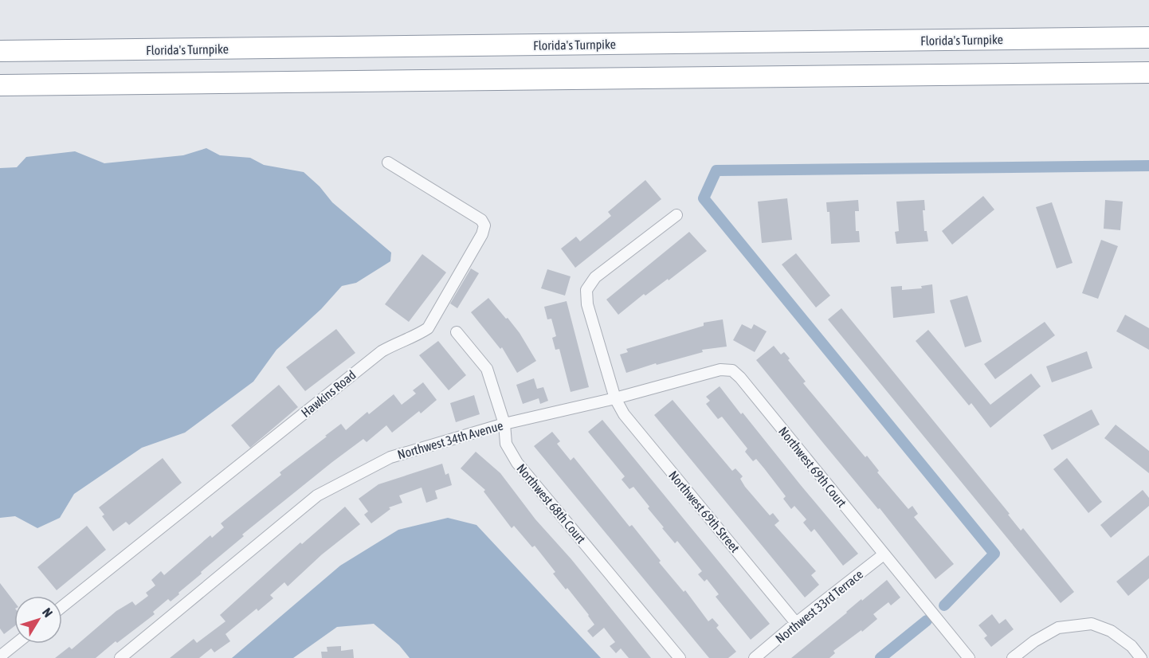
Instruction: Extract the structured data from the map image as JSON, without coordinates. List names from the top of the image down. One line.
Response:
{"streets":{"highway":["Florida's Turnpike"],"street":["Hawkins Road","Northwest 34th Avenue","Northwest 69th Court","Northwest 68th Court","Northwest 69th Street","Northwest 33rd Terrace"]},"crossings":[["Northwest 34th Avenue","Northwest 69th Court"],["Northwest 34th Avenue","Northwest 68th Court"],["Northwest 34th Avenue","Northwest 69th Street"],["Northwest 69th Court","Northwest 69th Street"],["Northwest 69th Court","Northwest 33rd Terrace"],["Northwest 69th Street","Northwest 33rd Terrace"]],"north":"top right"}
